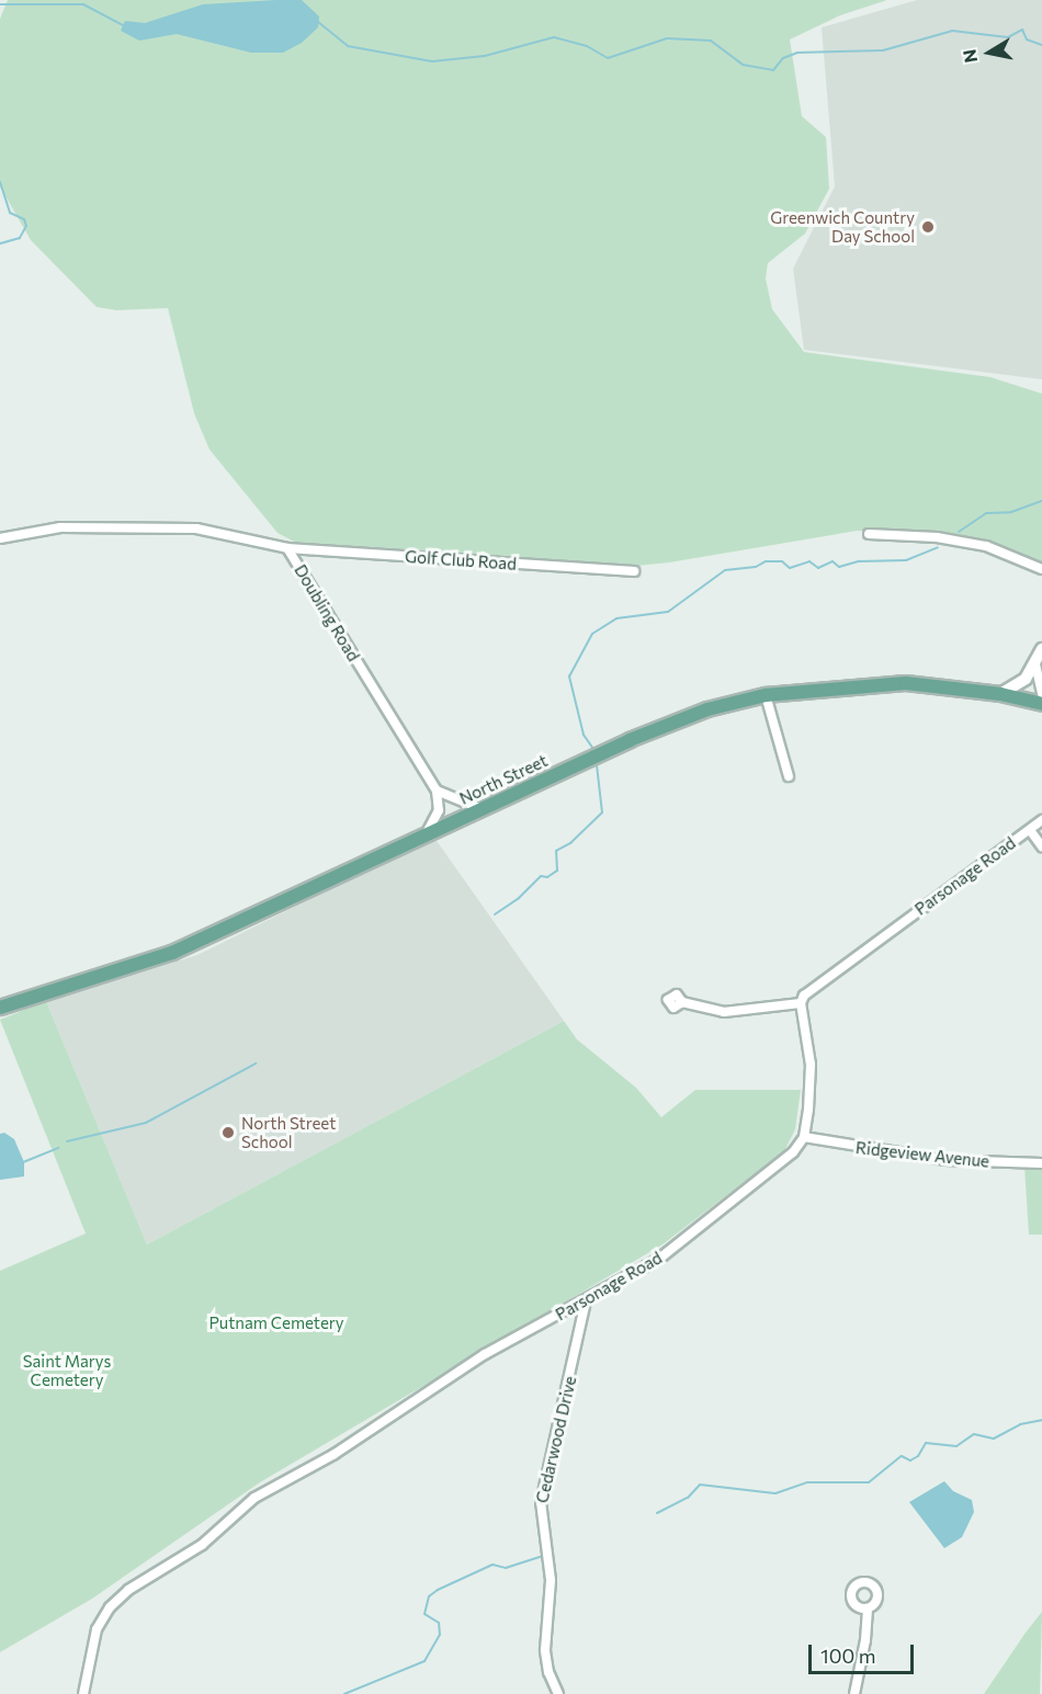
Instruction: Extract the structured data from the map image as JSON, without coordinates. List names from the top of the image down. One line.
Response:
{"streets":{"main road":["North Street"],"street":["Golf Club Road","Doubling Road","Parsonage Road","Ridgeview Avenue","Cedarwood Drive"]},"crossings":[["Golf Club Road","Doubling Road"],["Parsonage Road","Ridgeview Avenue"],["Parsonage Road","Cedarwood Drive"]],"parks":["Putnam Cemetery","Saint Marys Cemetery"],"places":["Greenwich Country Day School","North Street School"],"scale_bar":"100 m","north":"left"}
